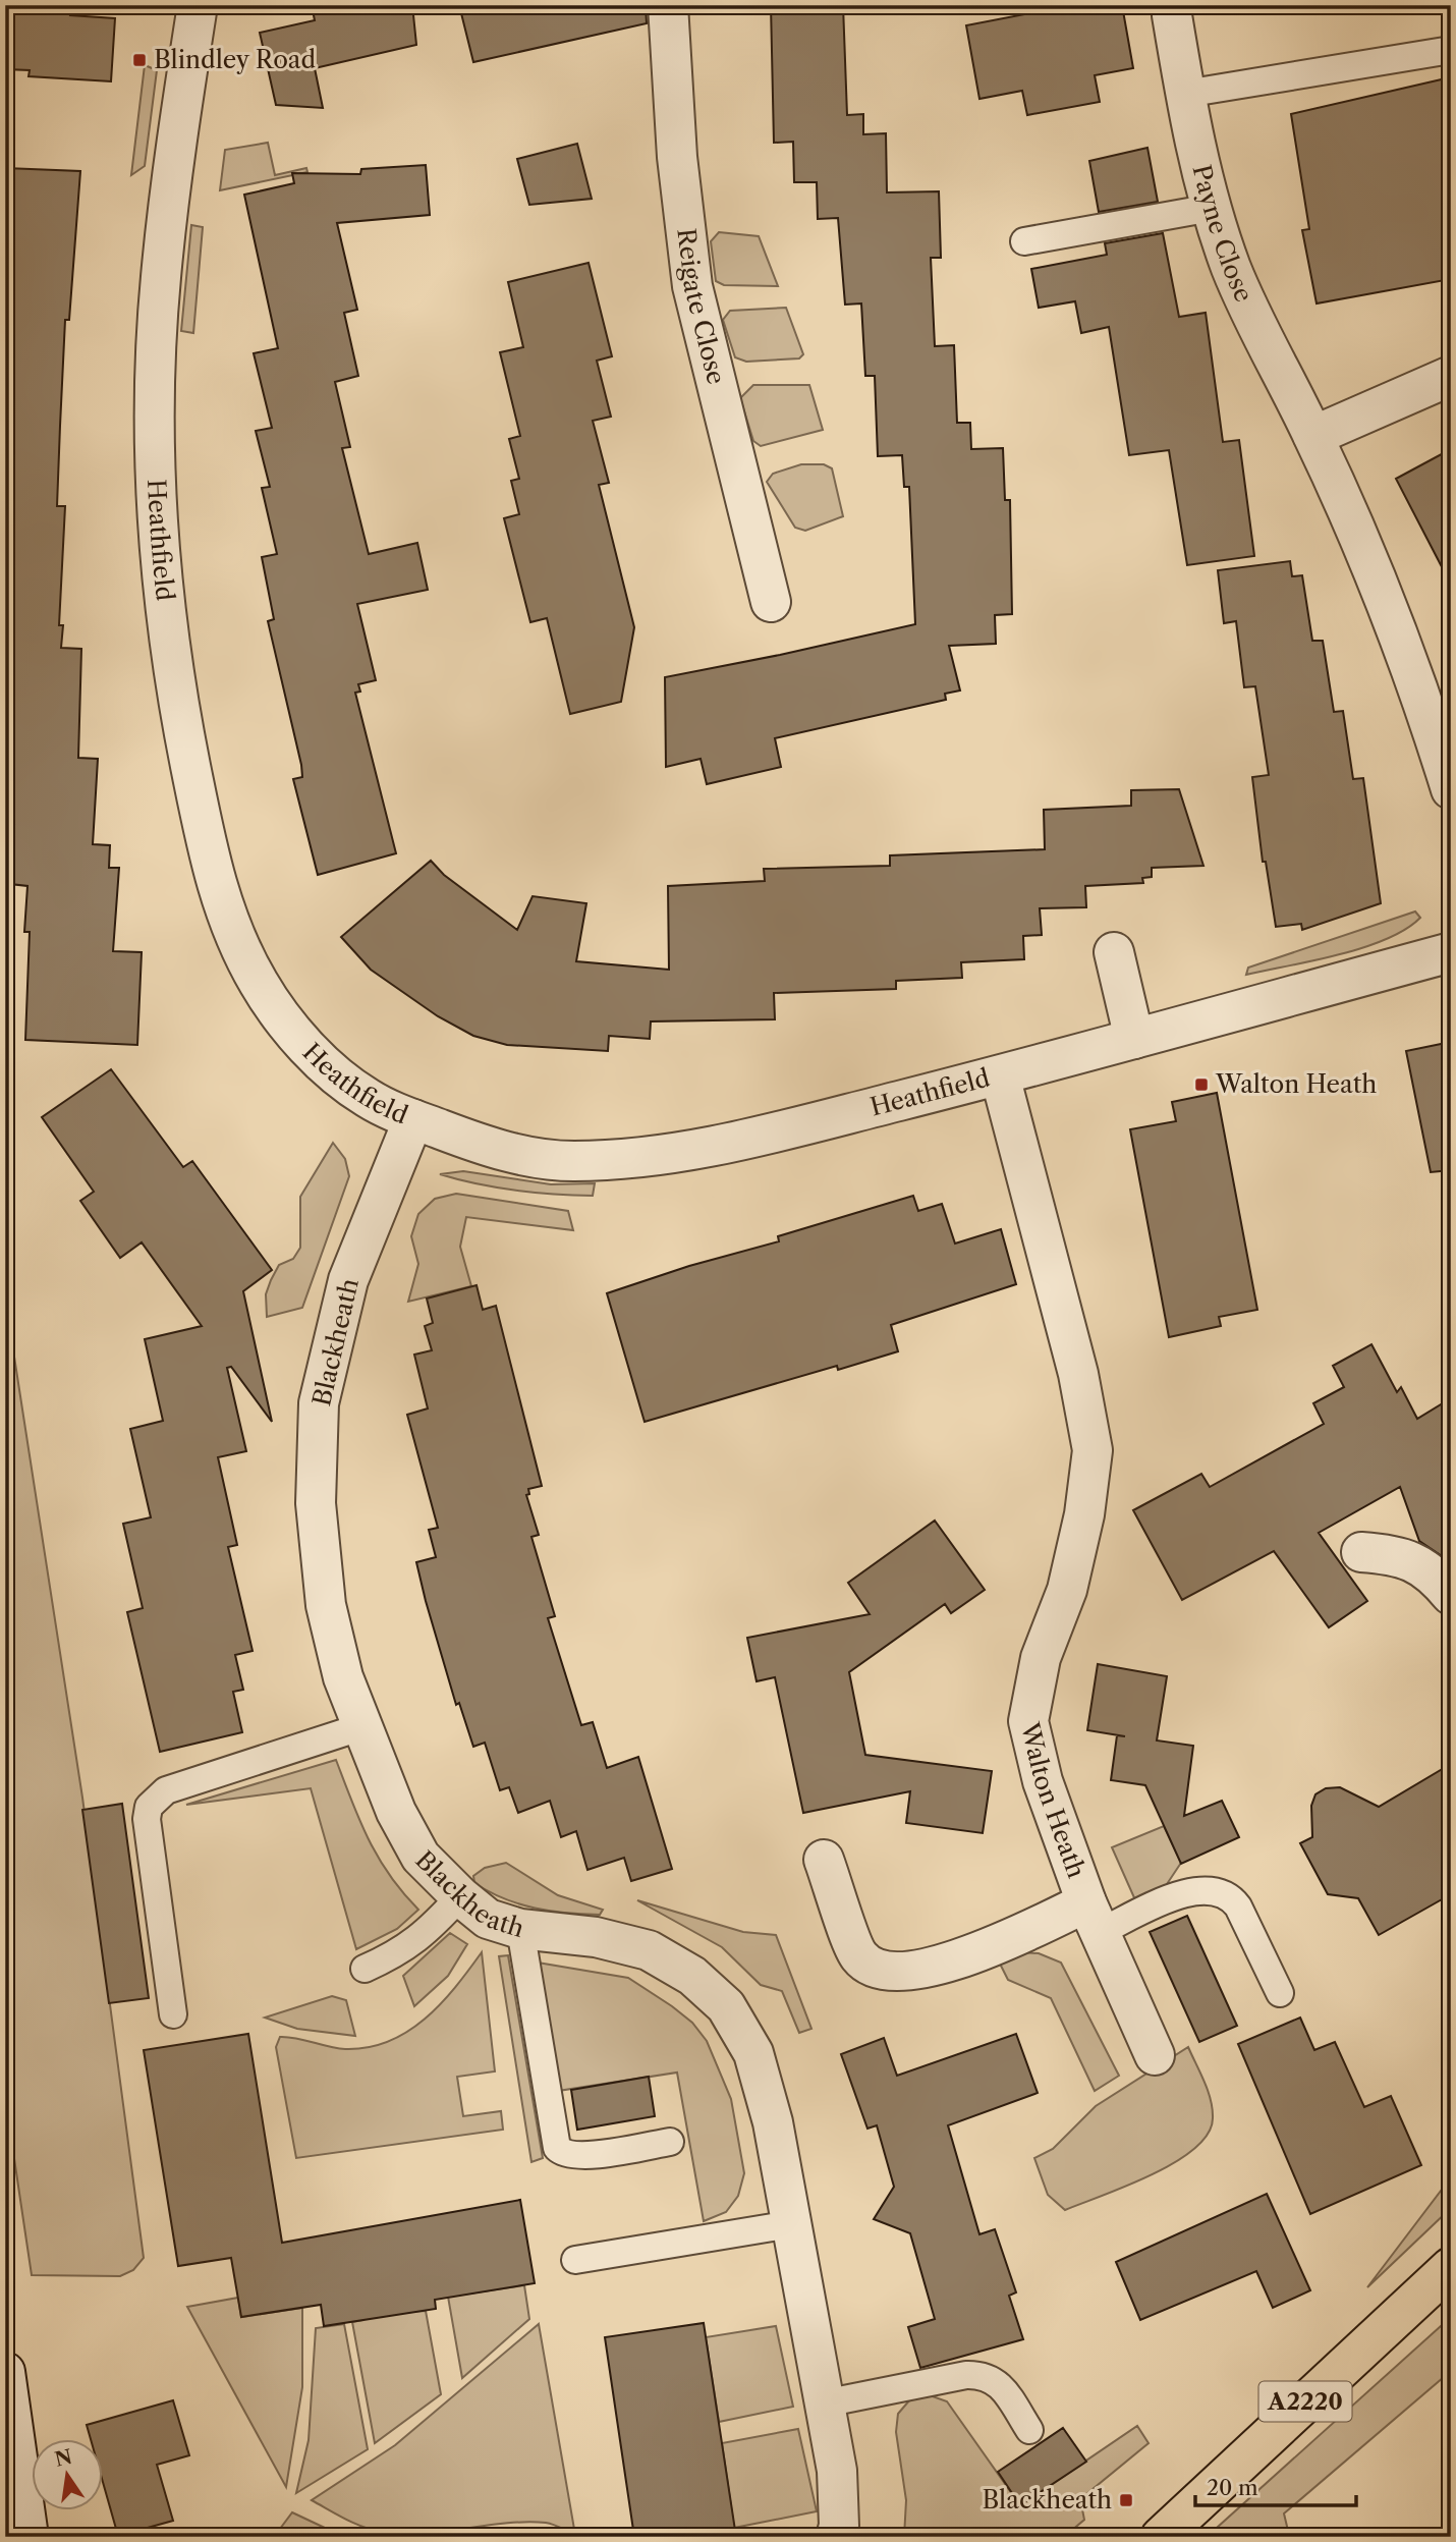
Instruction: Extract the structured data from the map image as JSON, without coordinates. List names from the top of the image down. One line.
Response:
{"streets":{"main road":["A2220"],"street":["Payne Close","Reigate Close","Heathfield","Blackheath","Walton Heath"]},"crossings":[["Heathfield","Blackheath"],["Heathfield","Walton Heath"]],"places":{"transit":["Blindley Road","Walton Heath","Blackheath"]},"scale_bar":"20 m","north":"top"}
